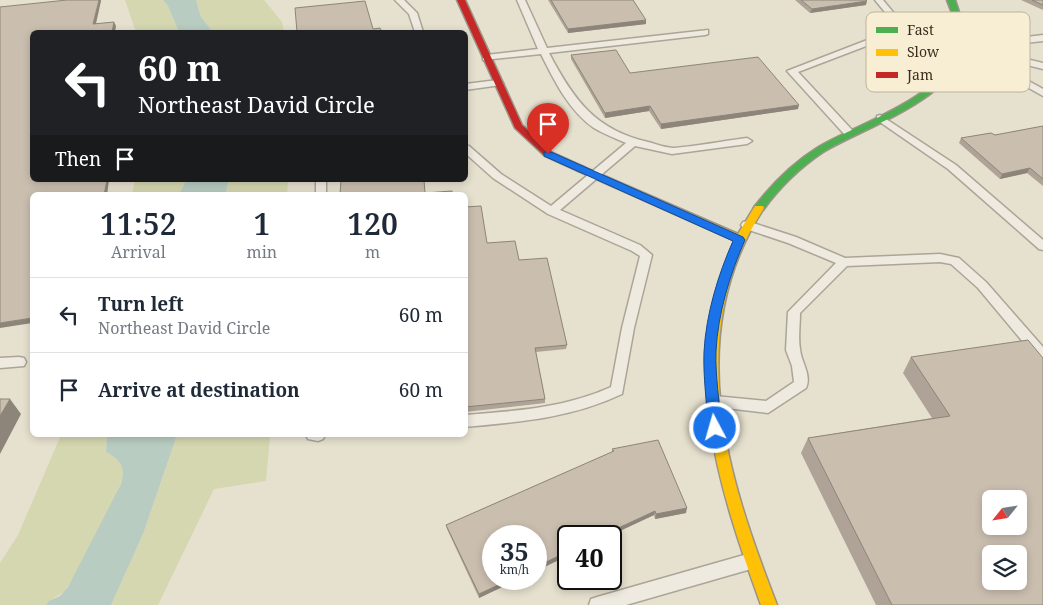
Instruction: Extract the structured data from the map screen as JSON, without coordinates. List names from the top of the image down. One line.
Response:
{"legend":["Fast","Slow","Jam"],"north":"bottom left","page":{"turn":["60 m","Northeast David Circle"],"then":"Then","eta":["11:52","Arrival","1","min","120","m"],"list":[{"name":"Turn left","note":"Northeast David Circle","value":"60 m"},{"name":"Arrive at destination","value":"60 m"}],"speed":"35 km/h","limit":"40"}}
